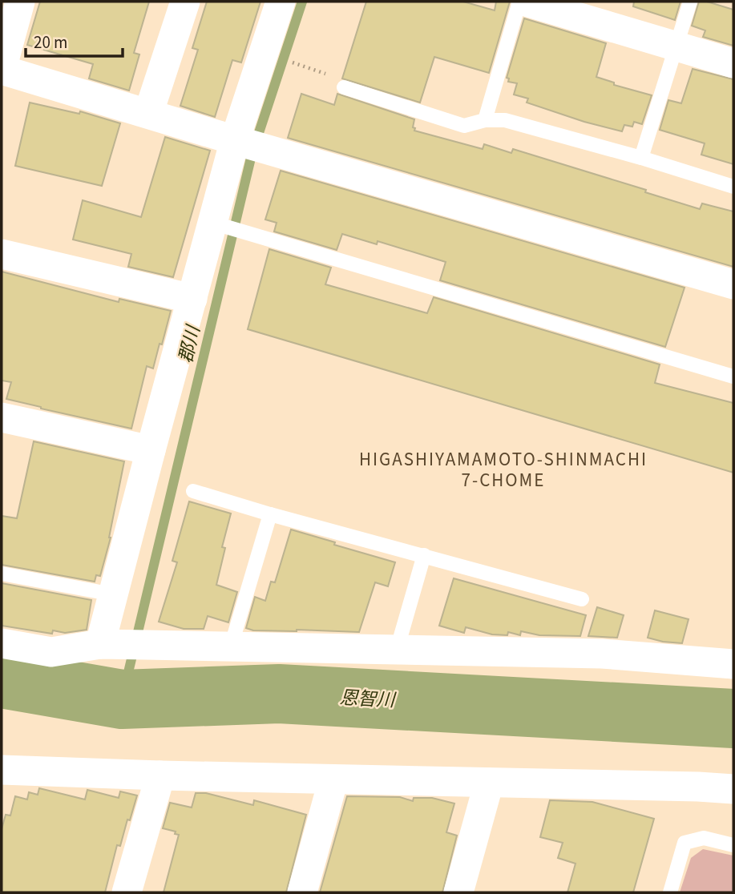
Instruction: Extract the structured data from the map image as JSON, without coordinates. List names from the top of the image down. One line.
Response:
{"districts":["HIGASHIYAMAMOTO-SHINMACHI 7-CHOME"],"water":["郡川","恩智川"],"scale_bar":"20 m"}
